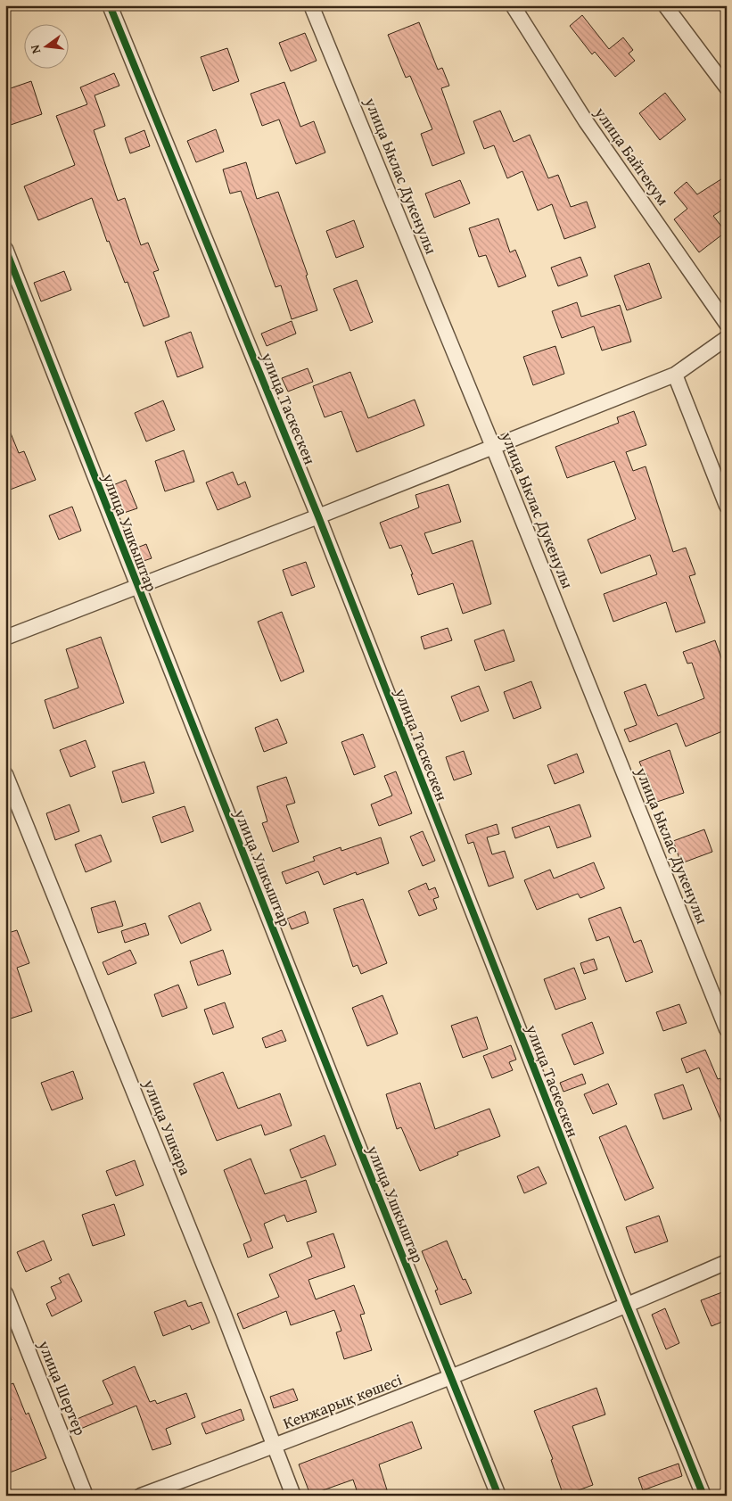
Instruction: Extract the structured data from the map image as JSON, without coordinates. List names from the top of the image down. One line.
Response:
{"streets":{"street":["улица Байгекум","улица Ыклас Дукенулы","улица Таскескен","улица Ушкыштар","улица Ушкара","улица Шертер","Кенжарық көшесі"]},"crossings":[["улица Таскескен","Кенжарық көшесі"],["улица Ушкыштар","Кенжарық көшесі"],["улица Ушкара","Кенжарық көшесі"]],"north":"left"}
